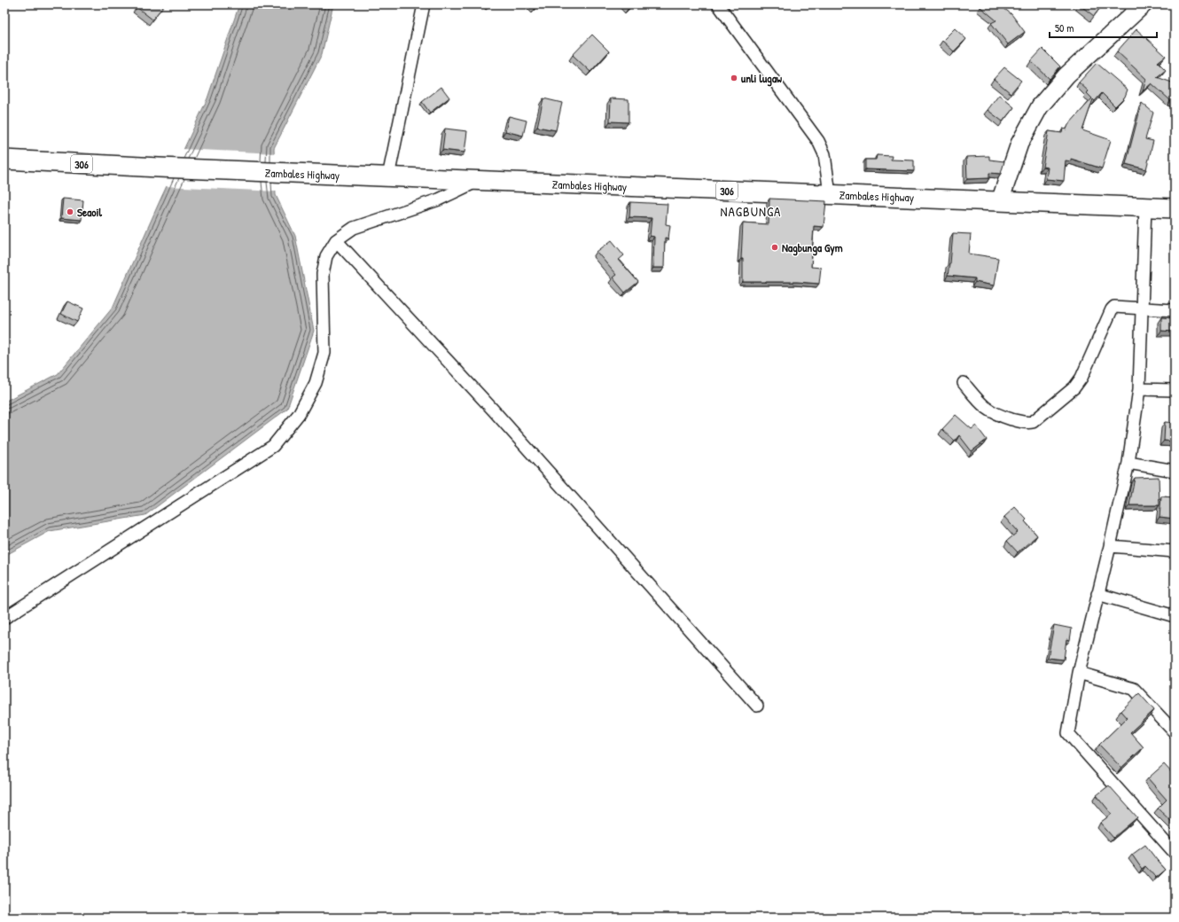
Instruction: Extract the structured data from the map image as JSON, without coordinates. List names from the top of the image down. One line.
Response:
{"streets":{"main road":["306","Zambales Highway"]},"districts":["NAGBUNGA"],"places":["unli lugaw","Seaoil","Nagbunga Gym"],"scale_bar":"50 m"}
